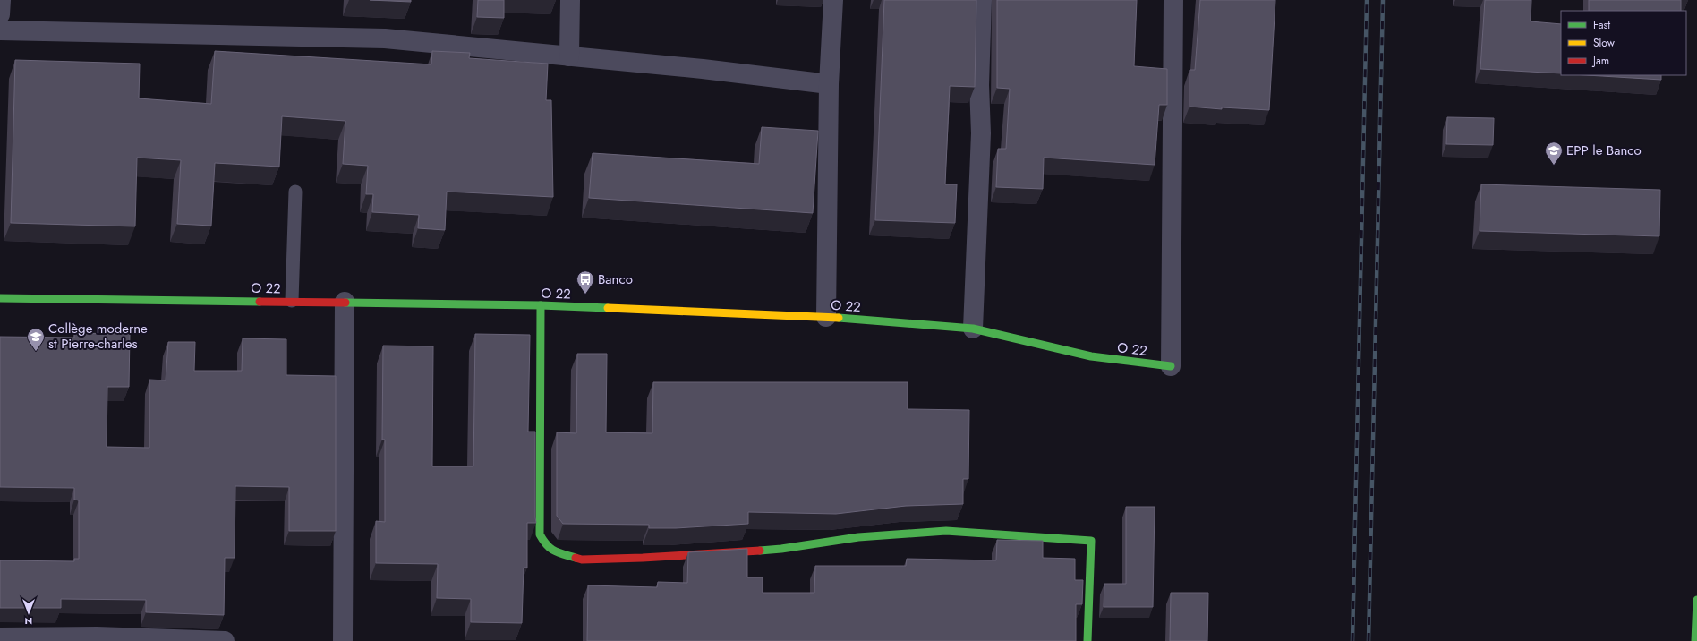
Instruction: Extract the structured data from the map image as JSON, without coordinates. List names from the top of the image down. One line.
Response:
{"streets":{"street":["O 22"]},"places":{"school or university":["EPP le Banco","Collège moderne st Pierre-charles"],"bus stop":["Banco"]},"legend":["Fast","Slow","Jam"],"north":"bottom"}
